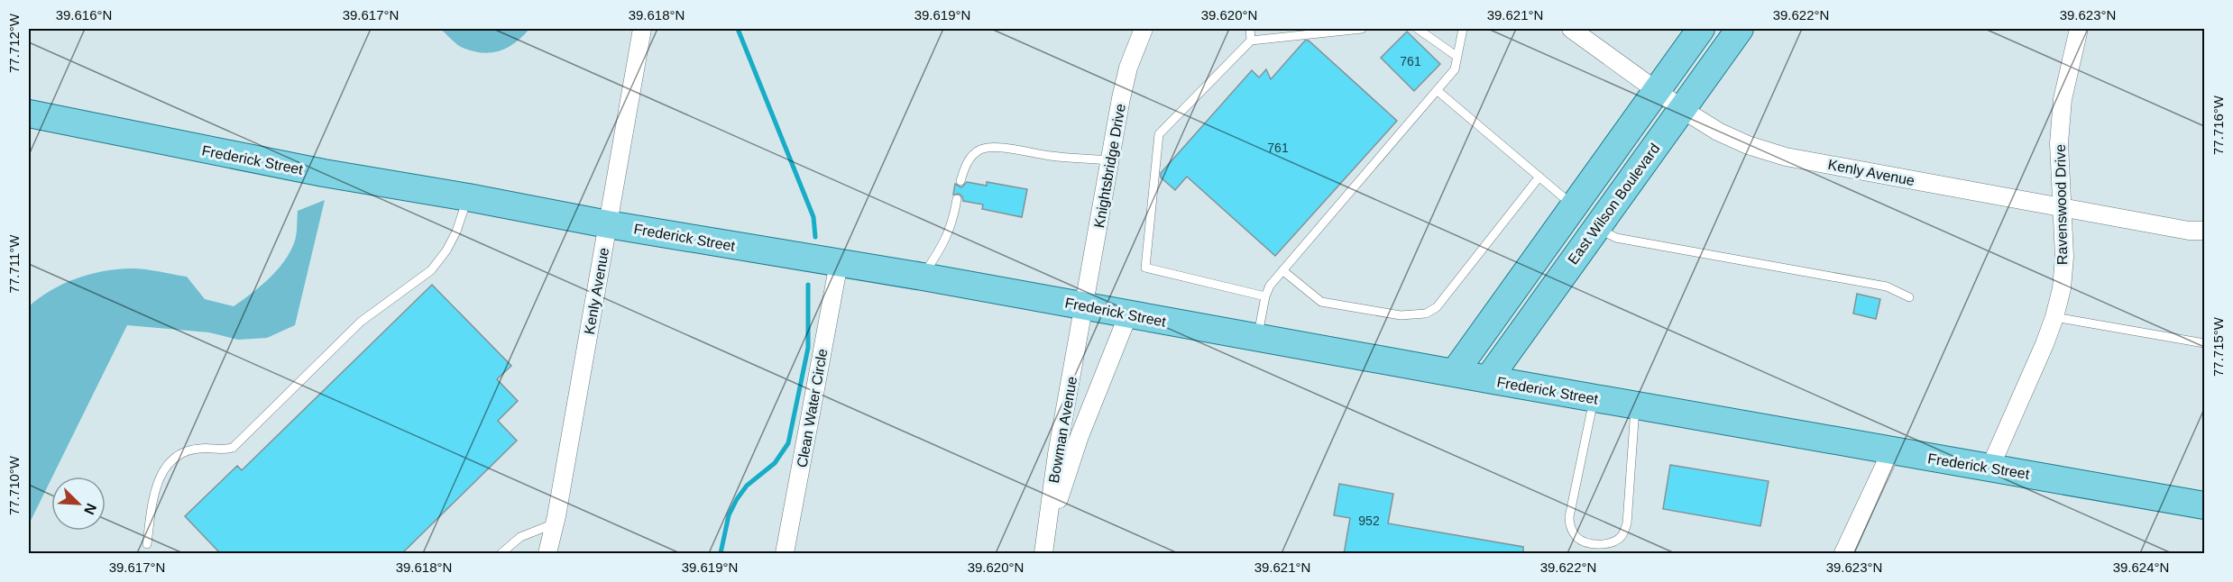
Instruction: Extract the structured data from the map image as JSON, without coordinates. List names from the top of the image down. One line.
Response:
{"streets":{"main road":["Frederick Street","East Wilson Boulevard"],"street":["Knightsbridge Drive","Kenly Avenue","Ravenswood Drive","Clean Water Circle","Bowman Avenue"]},"crossings":[["Frederick Street","Knightsbridge Drive"],["Frederick Street","Kenly Avenue"],["Frederick Street","East Wilson Boulevard"],["Frederick Street","Ravenswood Drive"],["Frederick Street","Clean Water Circle"],["Frederick Street","Bowman Avenue"],["Knightsbridge Drive","Bowman Avenue"],["Kenly Avenue","East Wilson Boulevard"],["Kenly Avenue","Ravenswood Drive"]],"house_numbers":["761","761","952"],"north":"bottom right","coordinates":["39.616°N","39.617°N","39.618°N","39.619°N","39.620°N","39.621°N","39.622°N","39.623°N","77.712°W","77.716°W","77.711°W","77.715°W","77.710°W","39.624°N"]}
